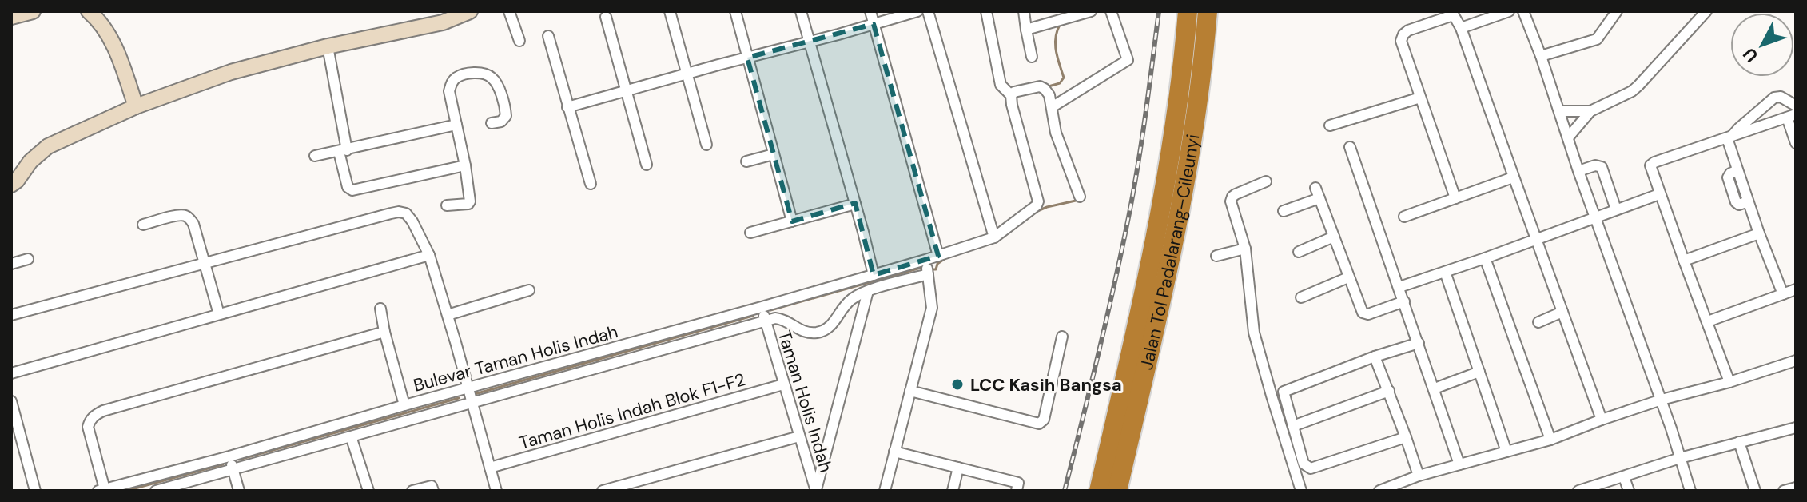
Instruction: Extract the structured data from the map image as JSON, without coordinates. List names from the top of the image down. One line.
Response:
{"streets":{"highway":["Jalan Tol Padalarang–Cileunyi"],"street":["Bulevar Taman Holis Indah","Taman Holis Indah","Taman Holis Indah Blok F1-F2"]},"crossings":[["Bulevar Taman Holis Indah","Taman Holis Indah"],["Taman Holis Indah","Taman Holis Indah Blok F1-F2"]],"places":["LCC Kasih Bangsa"],"north":"bottom left"}
